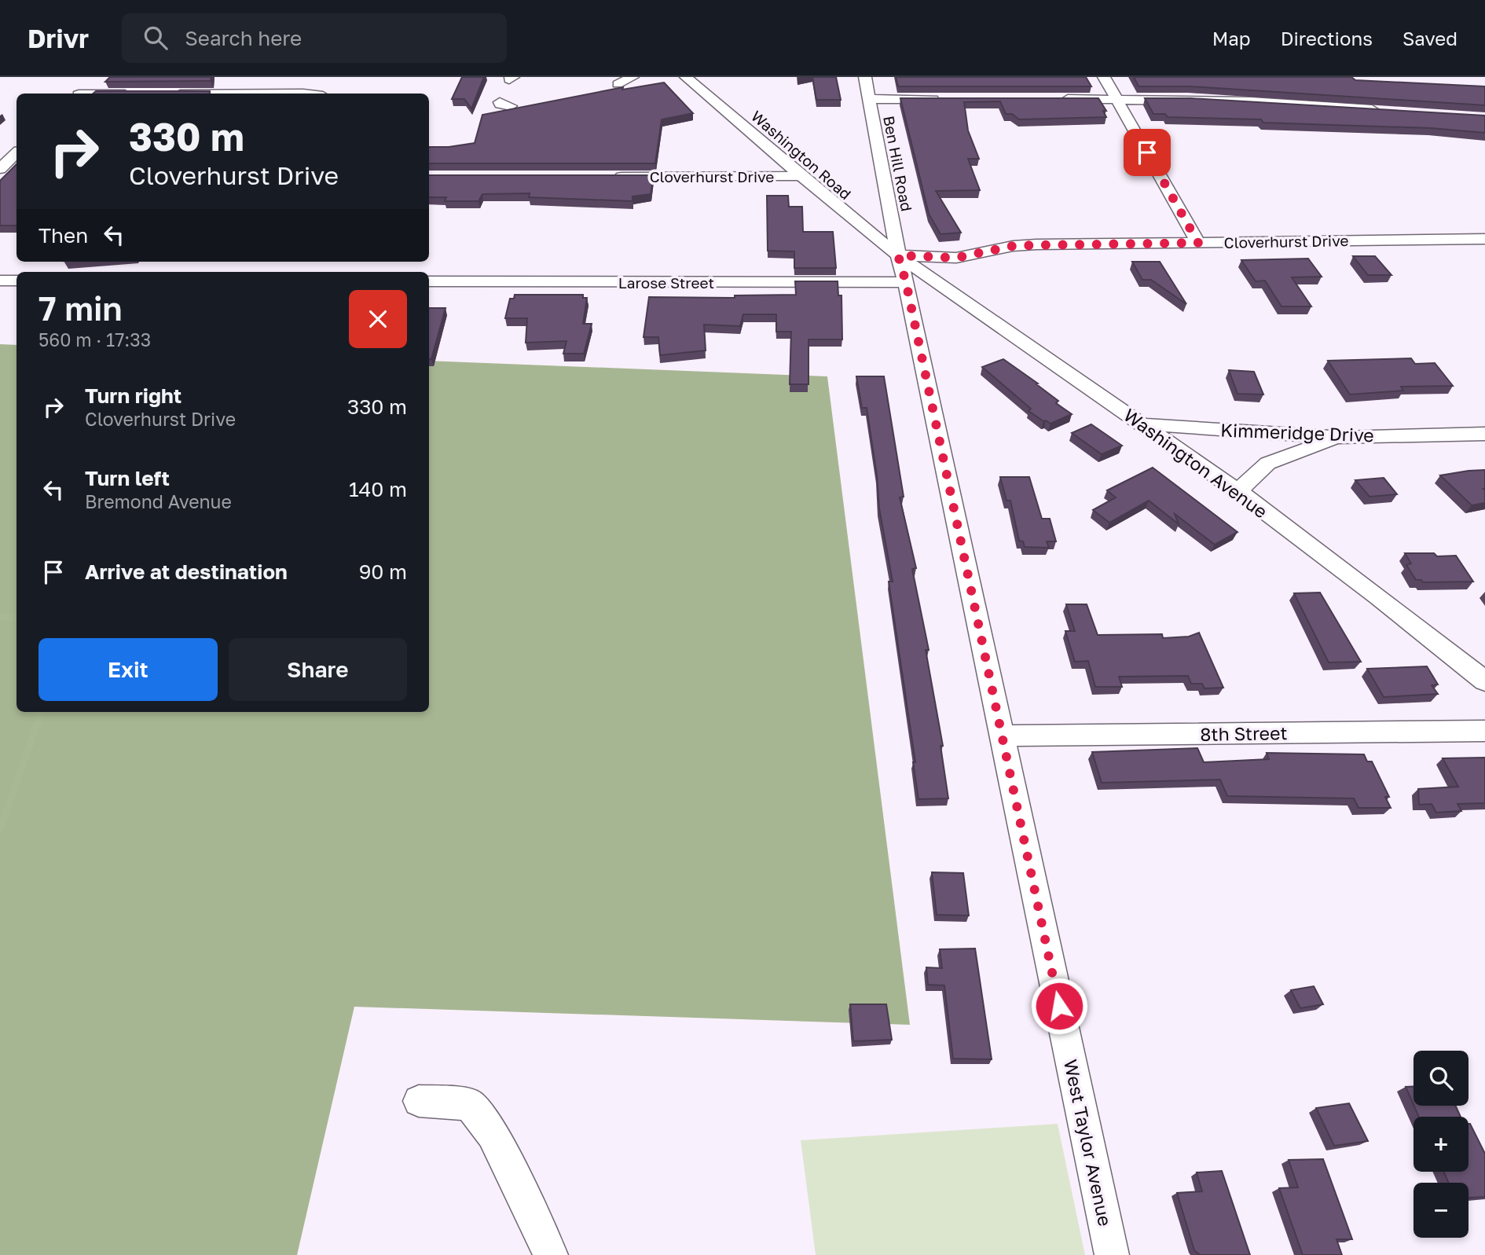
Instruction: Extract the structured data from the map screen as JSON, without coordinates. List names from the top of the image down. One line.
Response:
{"streets":{"street":["Washington Road","Ben Hill Road","Cloverhurst Drive","Larose Street","Kimmeridge Drive","Washington Avenue","8th Street","West Taylor Avenue"]},"crossings":[["Washington Road","Ben Hill Road"],["Washington Road","Cloverhurst Drive"],["Washington Road","Washington Avenue"],["Washington Road","West Taylor Avenue"],["Ben Hill Road","Cloverhurst Drive"],["Ben Hill Road","Washington Avenue"],["Ben Hill Road","West Taylor Avenue"],["Cloverhurst Drive","Washington Avenue"],["Cloverhurst Drive","West Taylor Avenue"],["Larose Street","West Taylor Avenue"],["Kimmeridge Drive","Washington Avenue"],["Washington Avenue","West Taylor Avenue"],["8th Street","West Taylor Avenue"]],"page":{"header":"Drivr","search":"Search here","nav":["Map","Directions","Saved"],"turn":["330 m","Cloverhurst Drive"],"then":"Then","heading":["7 min","560 m · 17:33"],"list":[{"name":"Turn right","note":"Cloverhurst Drive","value":"330 m"},{"name":"Turn left","note":"Bremond Avenue","value":"140 m"},{"name":"Arrive at destination","value":"90 m"}],"buttons":["Exit","Share"],"map_buttons":["+","−"]}}
